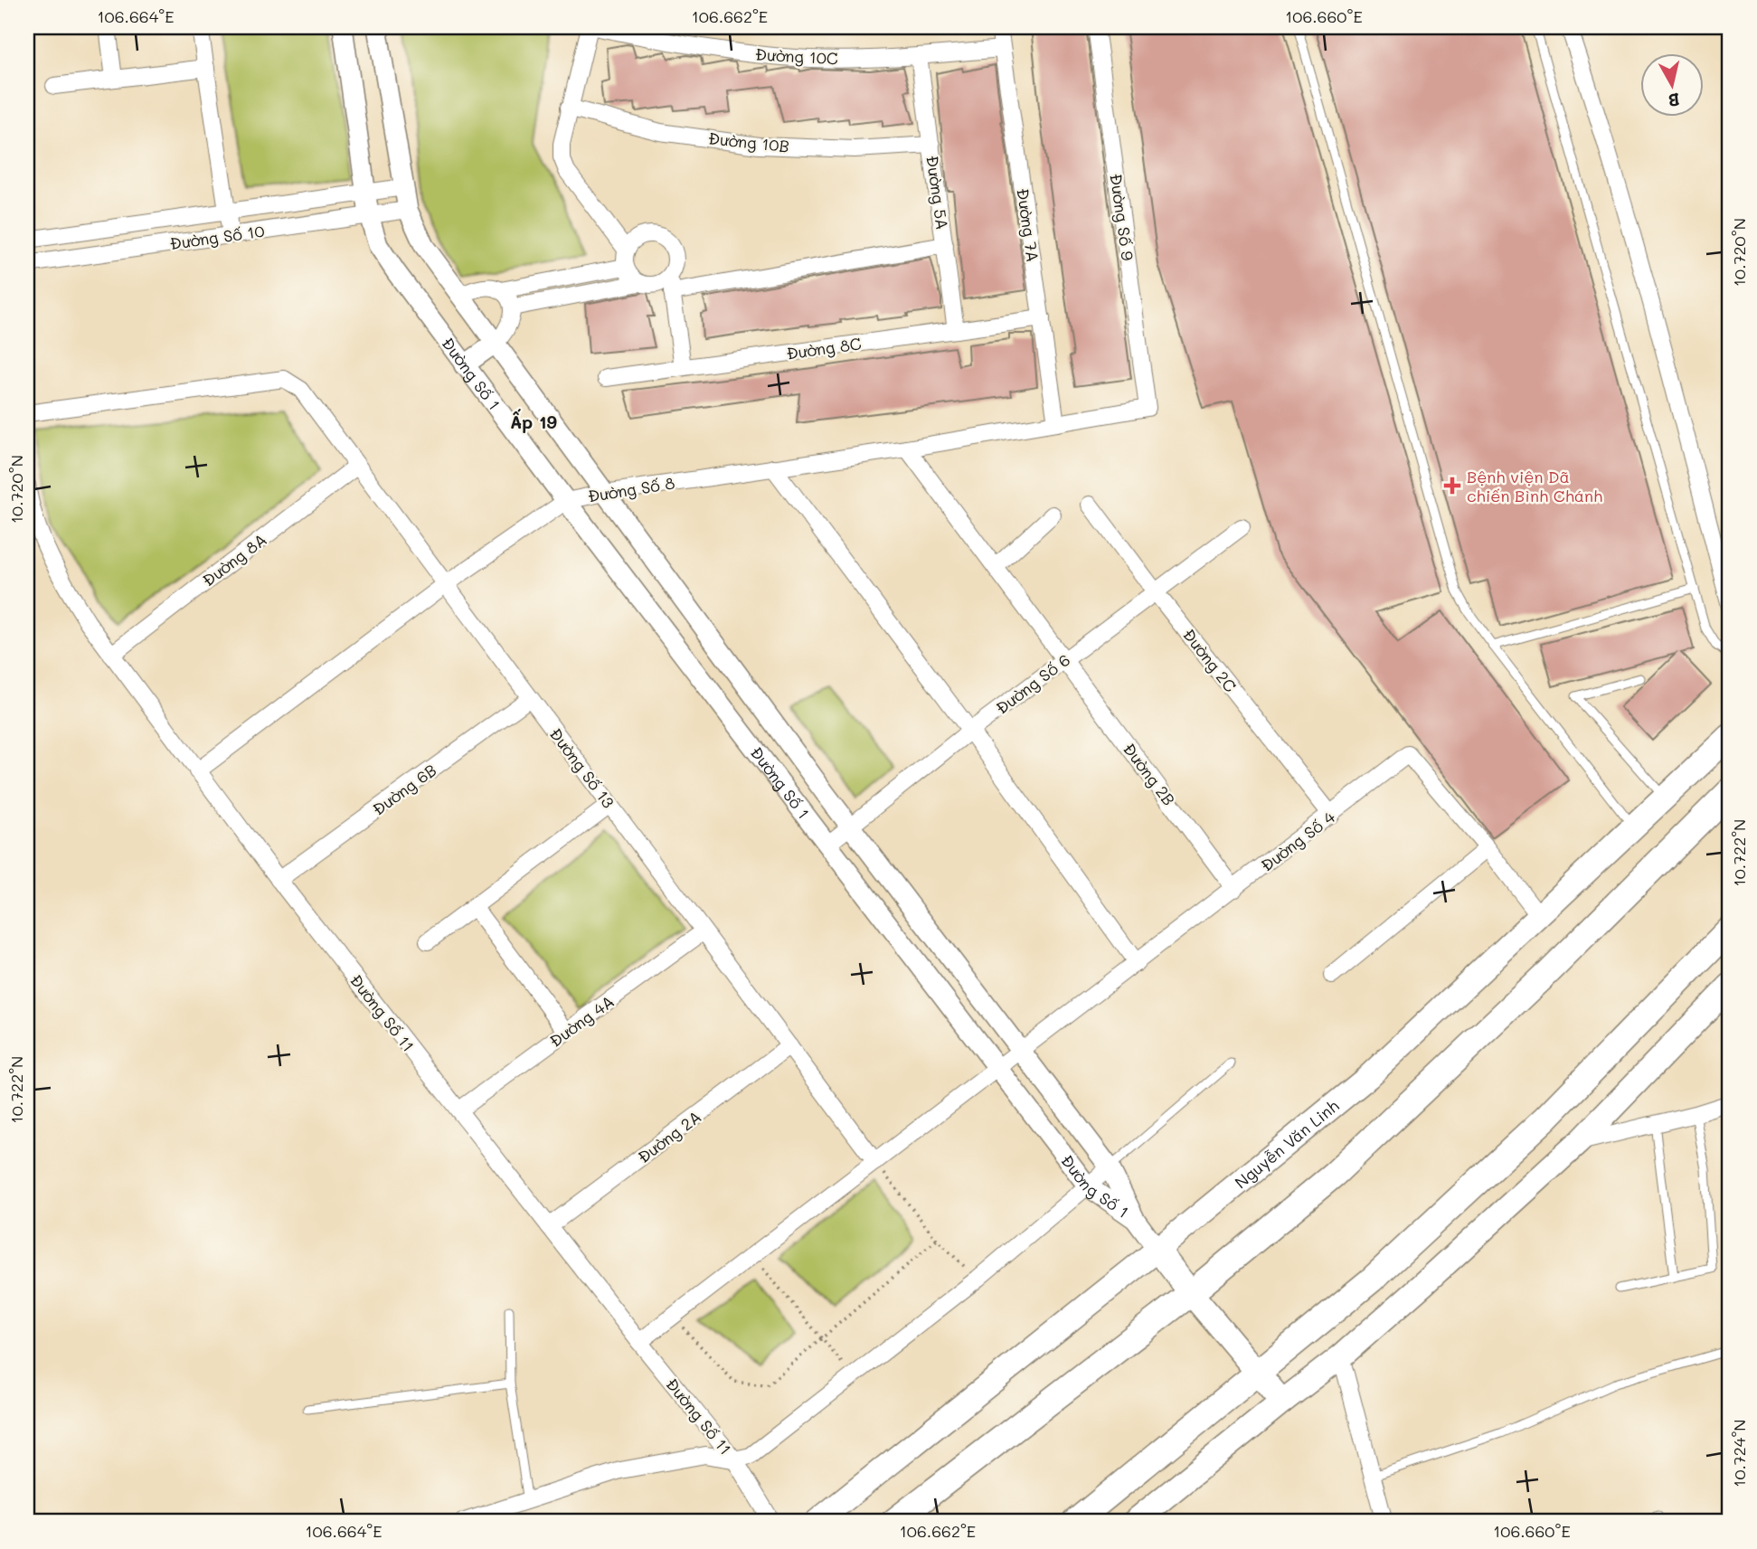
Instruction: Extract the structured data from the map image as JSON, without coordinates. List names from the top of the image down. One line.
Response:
{"streets":{"main road":["Nguyễn Văn Linh"],"street":["Đường 10C","Đường 10B","Đường 5A","Đường Số 9","Đường 7A","Đường Số 10","Đường 8C","Đường Số 1","Đường Số 8","Đường 8A","Đường 2C","Đường Số 6","Đường Số 13","Đường 2B","Đường 6B","Đường Số 4","Đường Số 11","Đường 4A","Đường 2A"]},"crossings":[["Đường 10C","Đường 5A"],["Đường 10C","Đường 7A"],["Đường 10B","Đường 5A"],["Đường 5A","Đường 8C"],["Đường Số 9","Đường Số 8"],["Đường 7A","Đường 8C"],["Đường 7A","Đường Số 8"],["Đường Số 10","Đường Số 1"],["Đường Số 1","Đường Số 8"],["Đường Số 1","Đường Số 6"],["Đường Số 1","Đường Số 4"],["Đường Số 1","Nguyễn Văn Linh"],["Đường Số 8","Đường Số 13"],["Đường Số 8","Đường 2B"],["Đường Số 8","Đường Số 11"],["Đường 8A","Đường Số 13"],["Đường 8A","Đường Số 11"],["Đường 2C","Đường Số 6"],["Đường 2C","Đường Số 4"],["Đường Số 6","Đường 2B"],["Đường Số 13","Đường 6B"],["Đường Số 13","Đường Số 4"],["Đường Số 13","Đường 4A"],["Đường Số 13","Đường 2A"],["Đường 2B","Đường Số 4"],["Đường 6B","Đường Số 11"],["Đường Số 4","Đường Số 11"],["Đường Số 4","Nguyễn Văn Linh"],["Đường Số 11","Đường 4A"],["Đường Số 11","Đường 2A"]],"districts":["Ấp 19"],"places":{"health":["Bệnh viện Dã chiến Bình Chánh"]},"north":"bottom","coordinates":["106.664°E","106.662°E","106.660°E","10.720°N","10.722°N","10.724°N"]}
